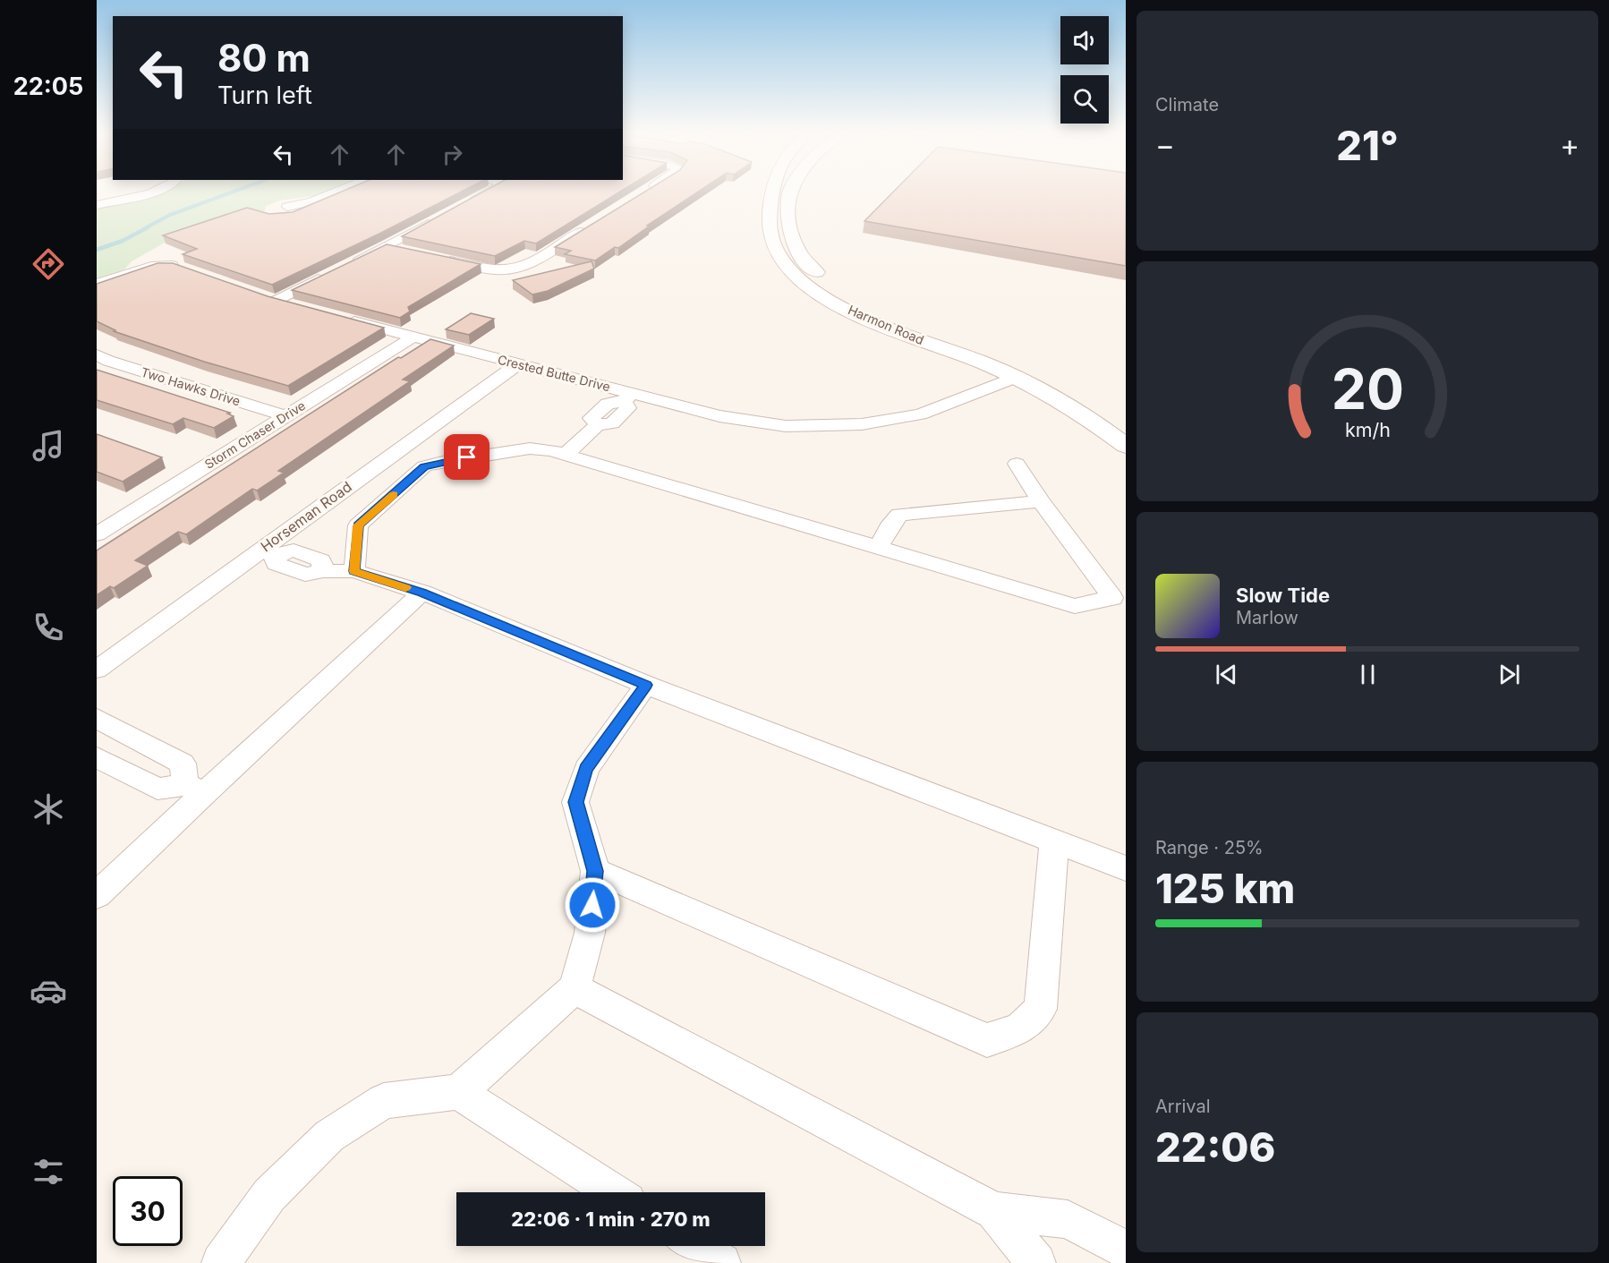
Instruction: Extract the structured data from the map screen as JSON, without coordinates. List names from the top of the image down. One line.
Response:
{"streets":{"street":["Harmon Road","Crested Butte Drive","Two Hawks Drive","Storm Chaser Drive","Horseman Road"]},"crossings":[["Harmon Road","Crested Butte Drive"],["Crested Butte Drive","Storm Chaser Drive"],["Crested Butte Drive","Horseman Road"],["Two Hawks Drive","Storm Chaser Drive"]],"page":{"tabs":"22:05","tile":["Climate",["Range · 25%","125 km"],["Arrival","22:06"]],"turn":["80 m","Turn left"],"heat":["−","21°","+"],"song":["Slow Tide","Marlow"],"limit":"30","trip":"22:06 · 1 min · 270 m","gauge":["20","km/h"]}}
